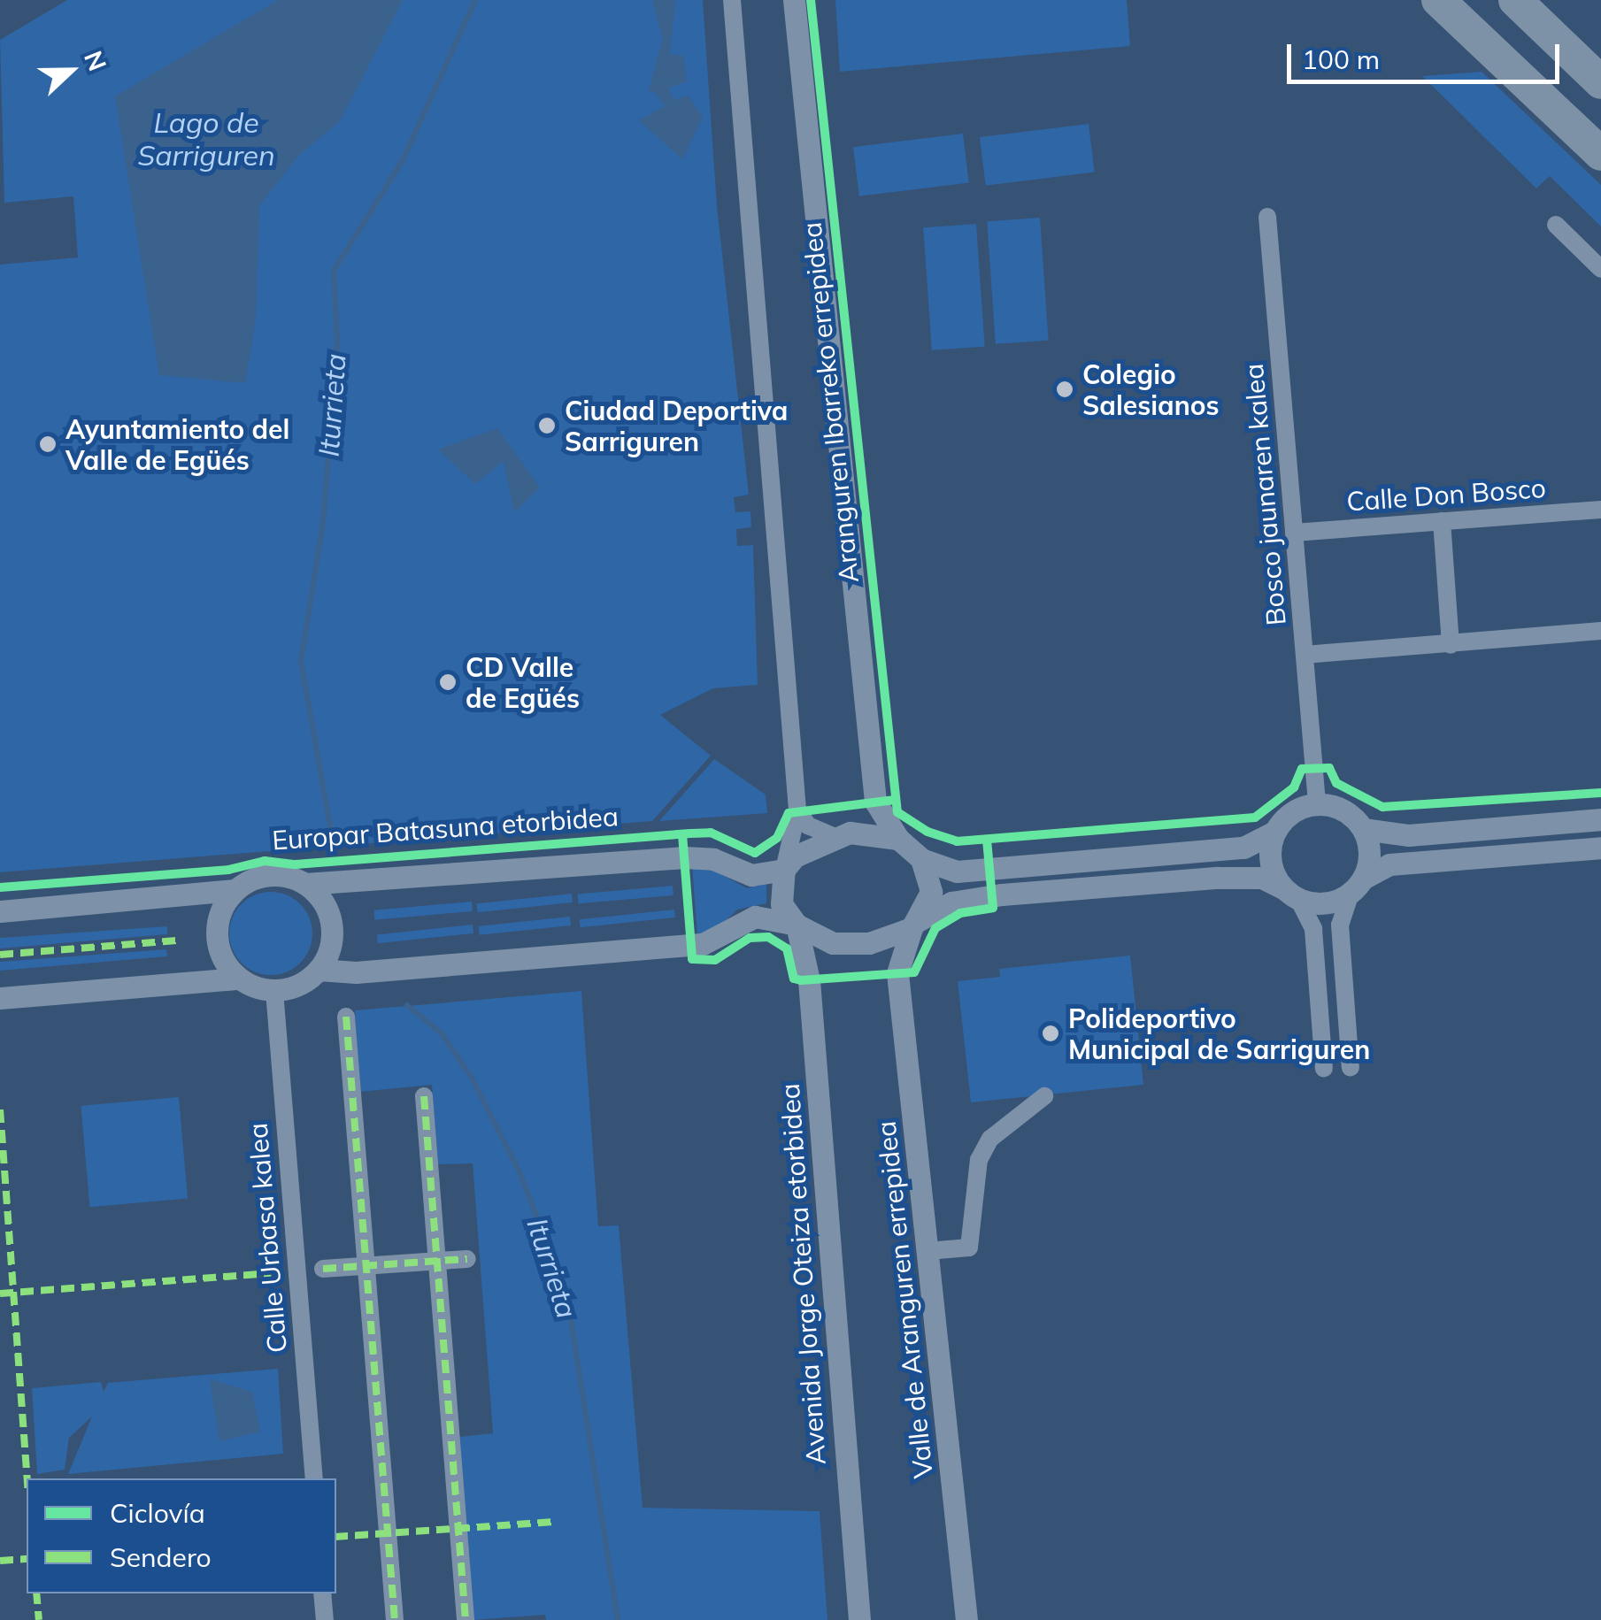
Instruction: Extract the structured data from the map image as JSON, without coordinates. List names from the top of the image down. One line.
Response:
{"streets":{"street":["Aranguren Ibarreko errepidea","Bosco jaunaren kalea","Calle Don Bosco","Europar Batasuna etorbidea","Calle Urbasa kalea","Avenida Jorge Oteiza etorbidea","Valle de Aranguren errepidea"]},"crossings":[["Bosco jaunaren kalea","Calle Don Bosco"],["Europar Batasuna etorbidea","Calle Urbasa kalea"],["Europar Batasuna etorbidea","Avenida Jorge Oteiza etorbidea"]],"water":["Lago de Sarriguren","Iturrieta"],"places":["Colegio Salesianos","Ciudad Deportiva Sarriguren","Ayuntamiento del Valle de Egüés","CD Valle de Egüés","Polideportivo Municipal de Sarriguren"],"legend":["Ciclovía","Sendero"],"scale_bar":"100 m","north":"right"}
